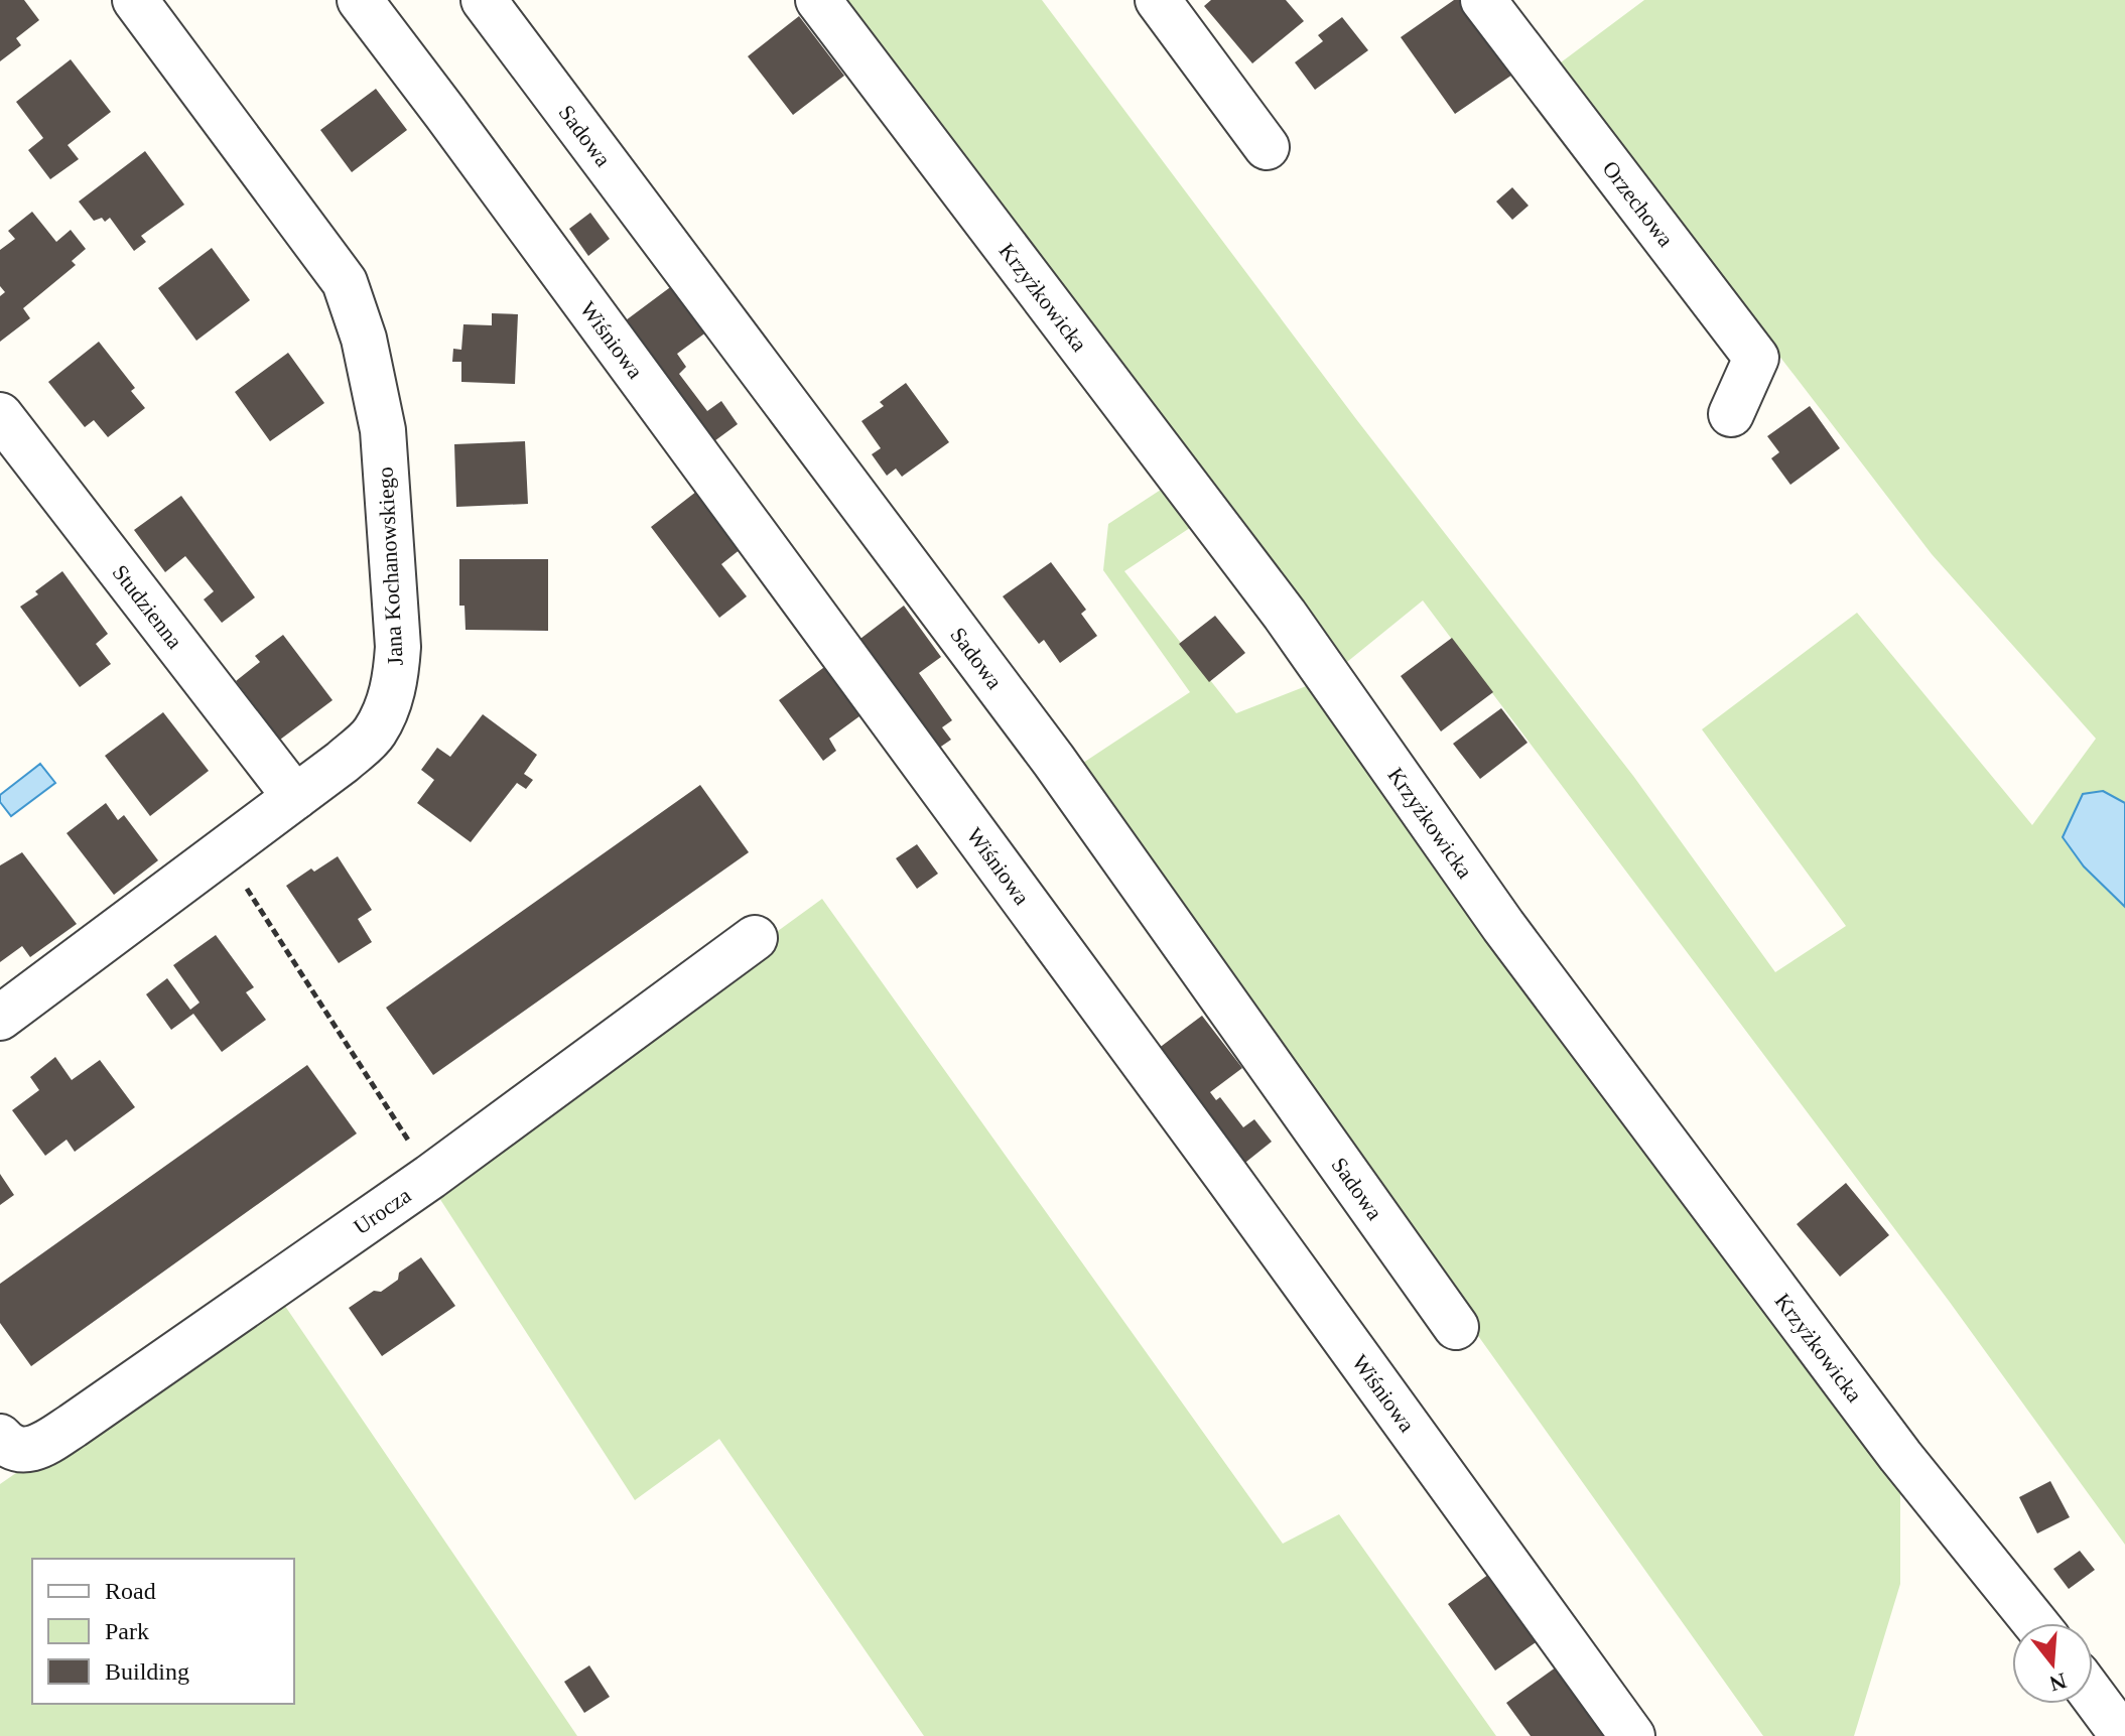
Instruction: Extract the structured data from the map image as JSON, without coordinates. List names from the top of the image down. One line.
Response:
{"streets":{"street":["Sadowa","Orzechowa","Krzyżkowicka","Wiśniowa","Jana Kochanowskiego","Studzienna","Urocza"]},"crossings":[["Jana Kochanowskiego","Studzienna"]],"legend":["Road","Park","Building"],"north":"bottom"}
